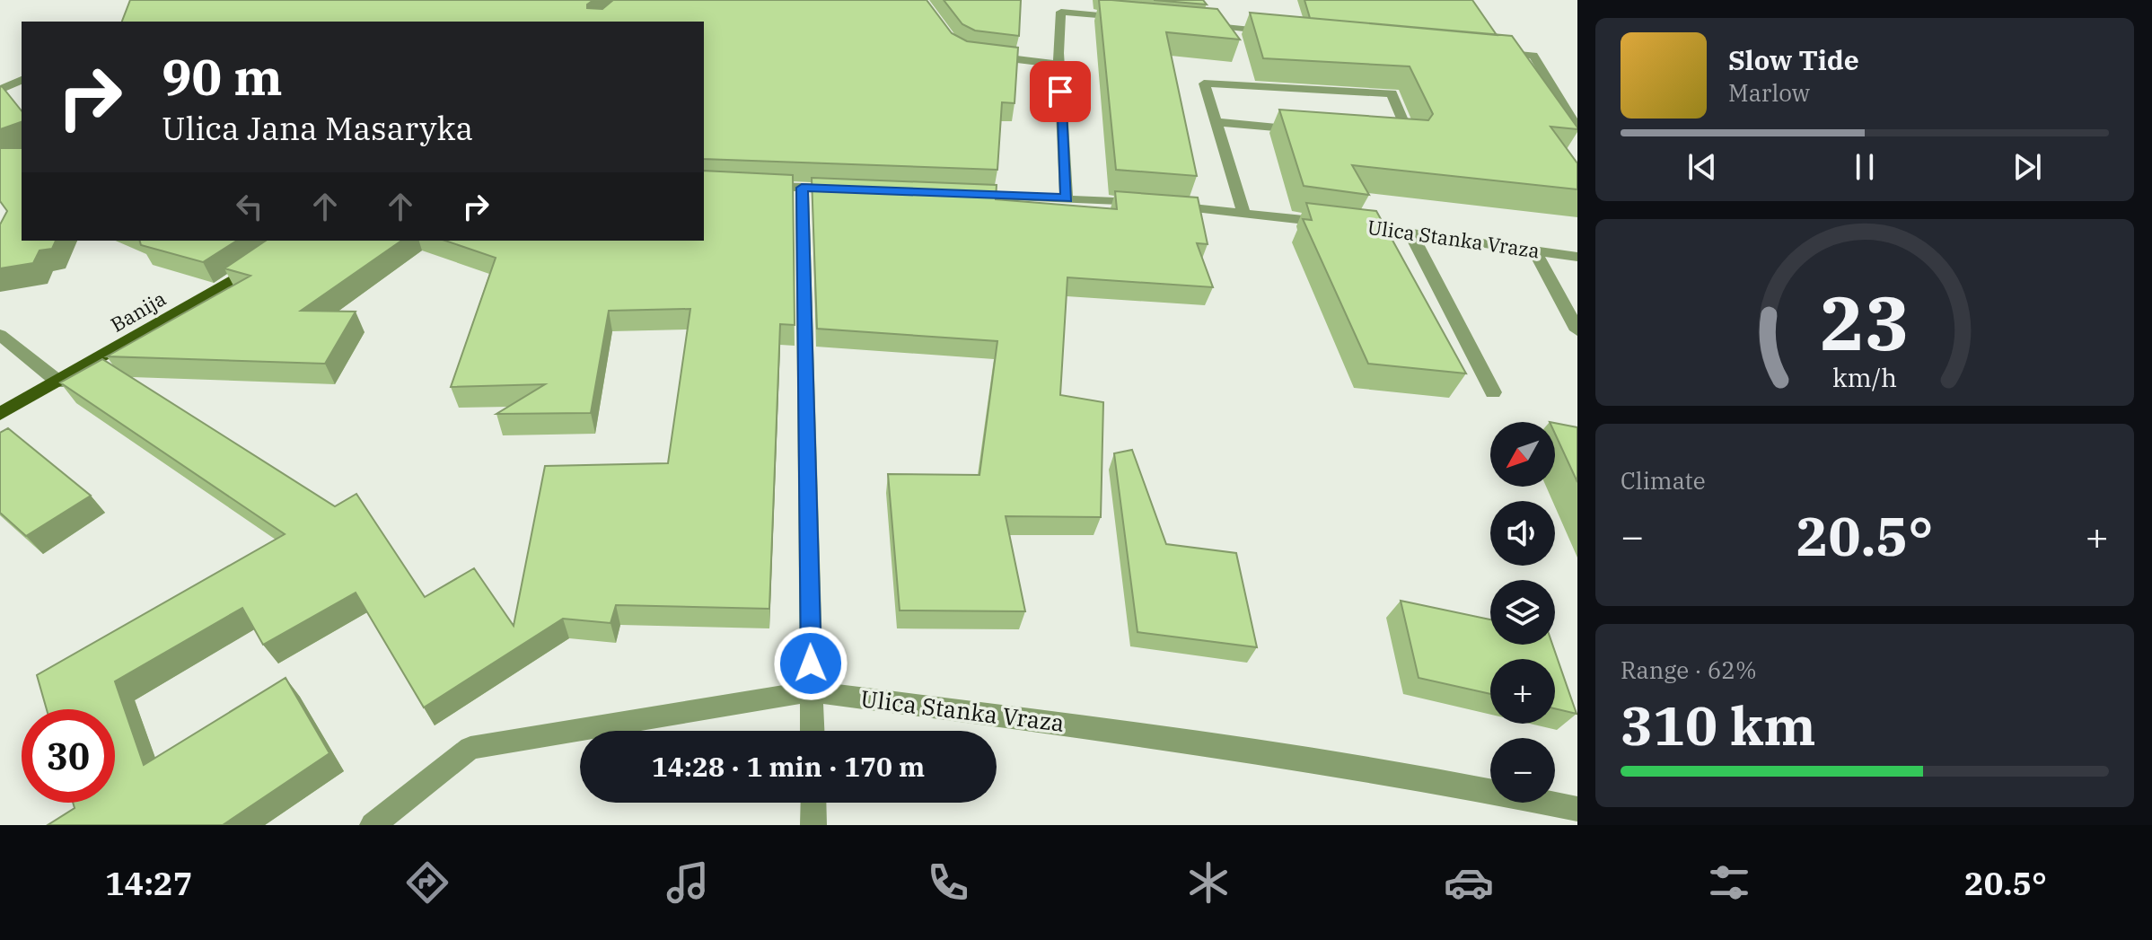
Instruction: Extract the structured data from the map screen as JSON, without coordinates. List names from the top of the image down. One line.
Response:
{"streets":{"main road":["Banija"],"street":["Ulica Stanka Vraza"]},"north":"bottom left","page":{"turn":["90 m","Ulica Jana Masaryka"],"song":["Slow Tide","Marlow"],"map_buttons":["+","−"],"tile":["Climate",["Range · 62%","310 km"]],"heat":["−","20.5°","+"],"limit":"30","trip":"14:28 · 1 min · 170 m","tabs":["14:27","20.5°"],"gauge":["23","km/h"]}}
